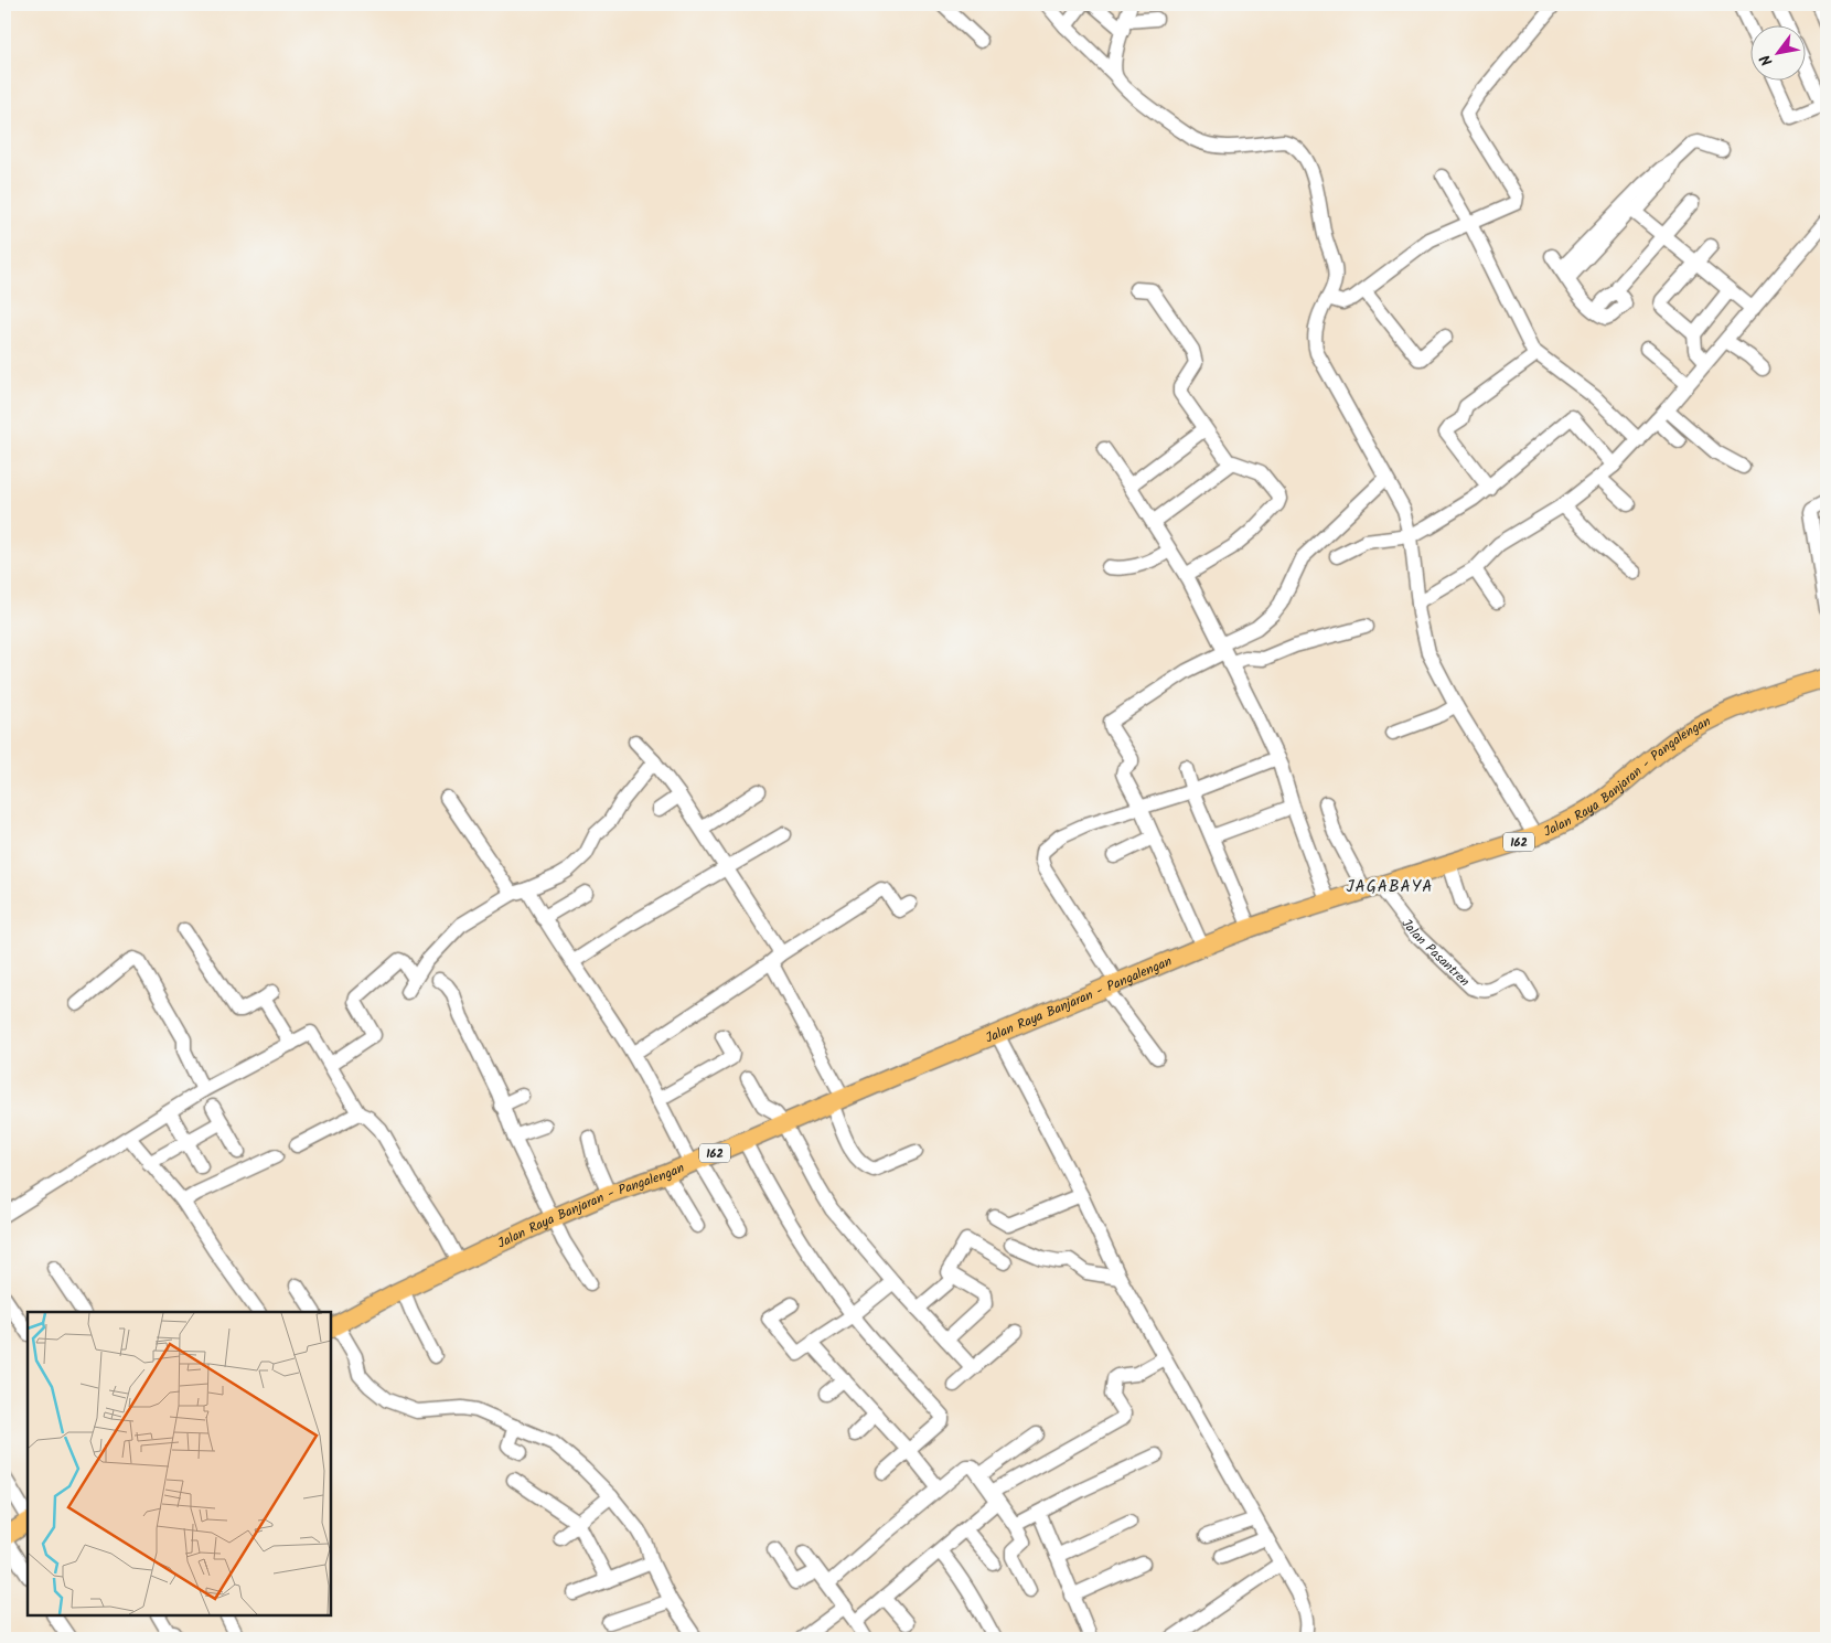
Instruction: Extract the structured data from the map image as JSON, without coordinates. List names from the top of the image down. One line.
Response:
{"streets":{"main road":["Jalan Raya Banjaran - Pangalengan","162"],"street":["Jalan Pasantren"]},"crossings":[["Jalan Raya Banjaran - Pangalengan","Jalan Pasantren"]],"districts":["JAGABAYA"],"north":"bottom left"}
